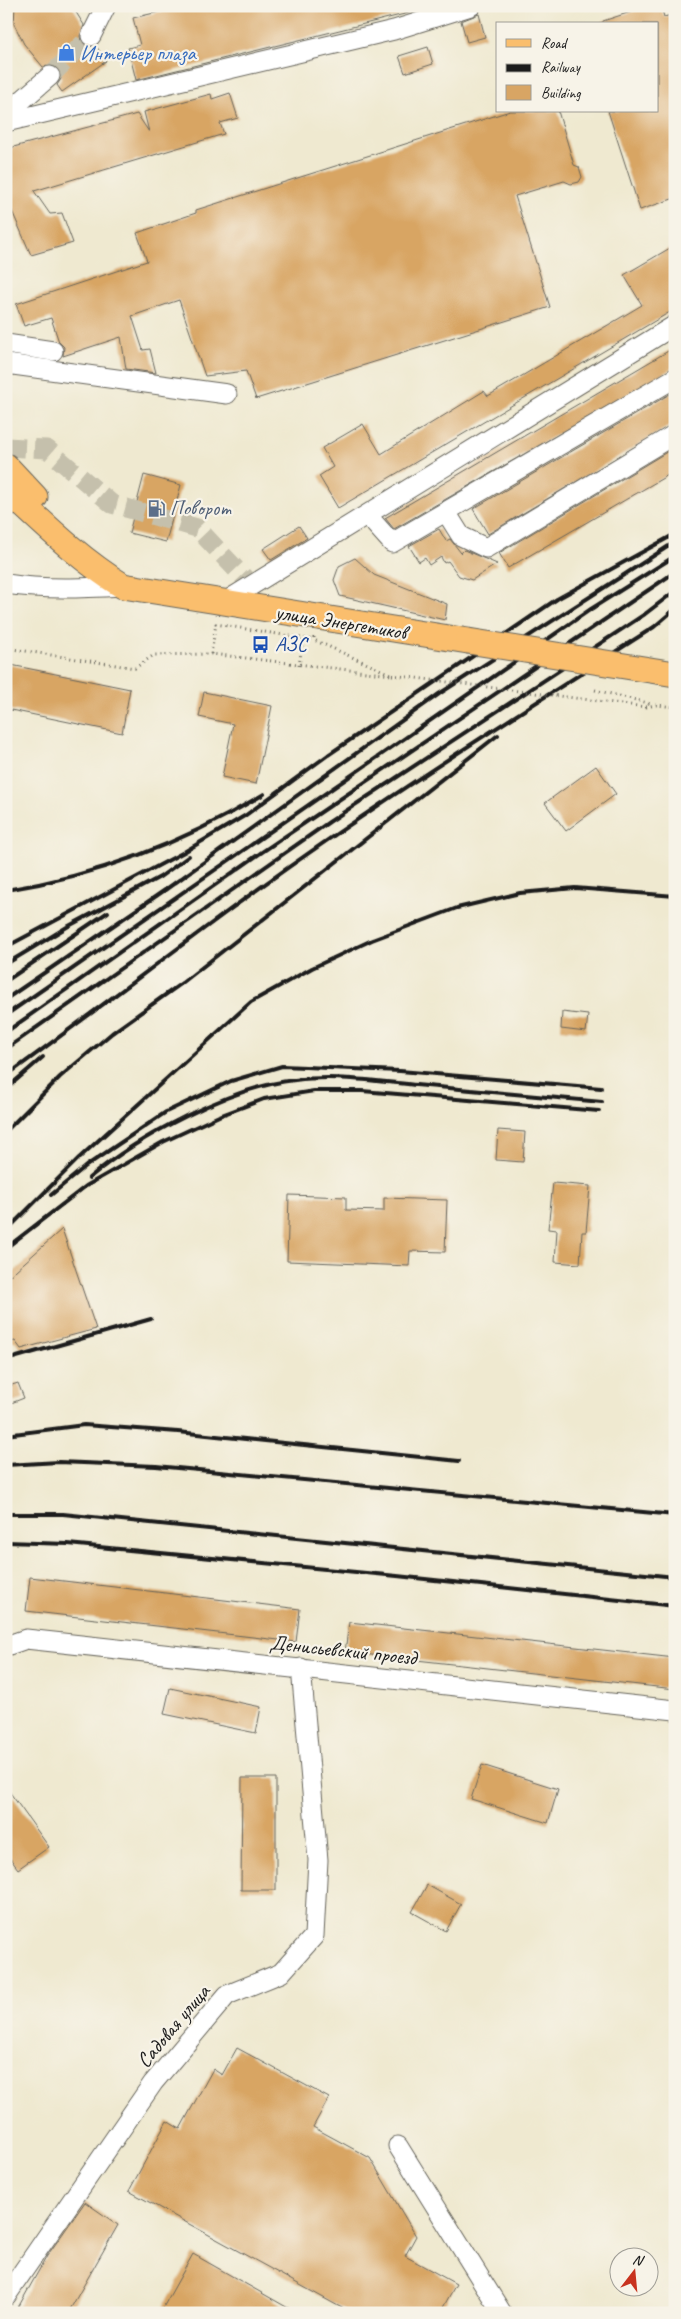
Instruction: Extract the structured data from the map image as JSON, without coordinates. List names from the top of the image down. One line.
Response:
{"streets":{"main road":["улица Энергетиков"],"street":["Денисьевский проезд","Садовая улица"]},"crossings":[["Денисьевский проезд","Садовая улица"]],"places":{"shop":["Интерьер плаза"],"fuel station":["Поворот"],"bus stop":["АЗС"]},"legend":["Road","Railway","Building"],"north":"top"}
